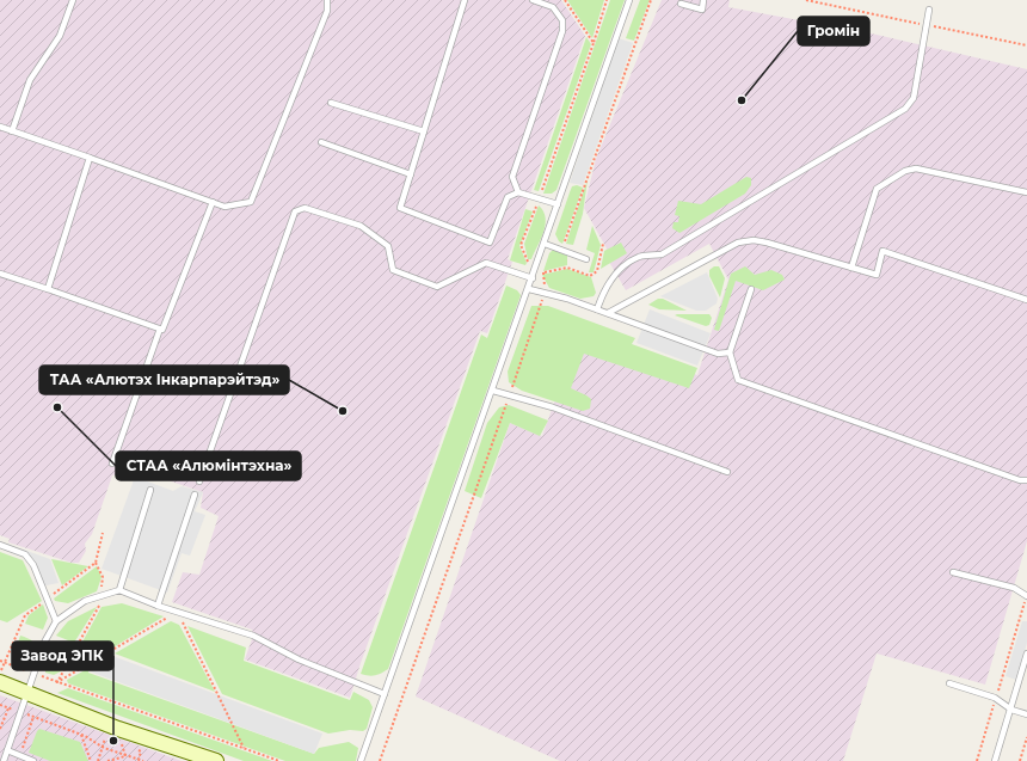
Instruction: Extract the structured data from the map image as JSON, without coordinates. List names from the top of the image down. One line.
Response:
{"places":["Громін","СТАА «Алюмінтэхна»","ТАА «Алютэх Інкарпарэйтэд»","Завод ЭПК"]}
